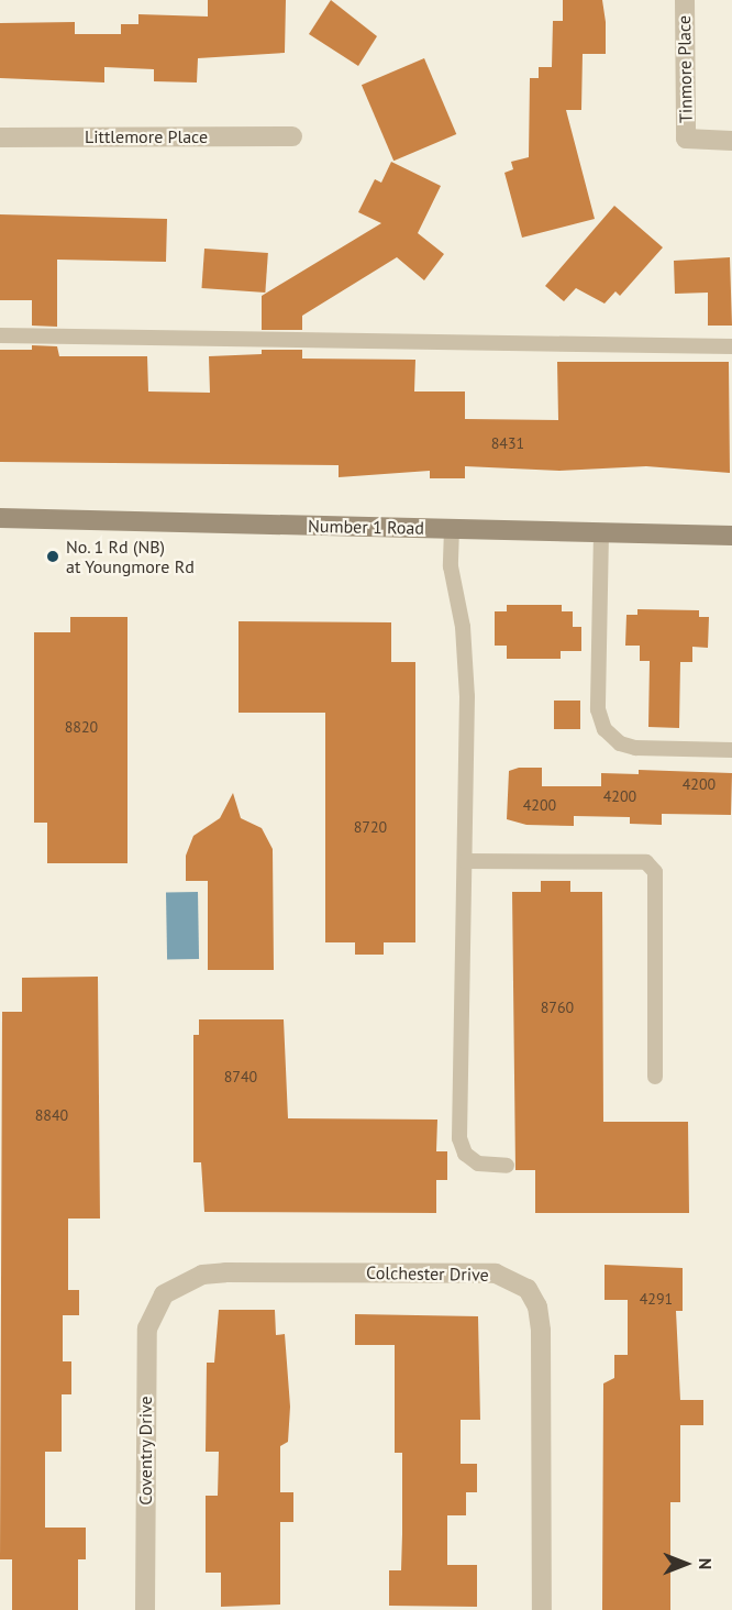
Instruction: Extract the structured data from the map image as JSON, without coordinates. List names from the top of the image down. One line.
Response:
{"streets":{"main road":["Number 1 Road"],"street":["Tinmore Place","Littlemore Place","Colchester Drive","Coventry Drive"]},"crossings":[["Colchester Drive","Coventry Drive"]],"places":["No. 1 Rd (NB) at Youngmore Rd"],"house_numbers":["8431","8820","4200","4200","4200","8720","8760","8740","8840","4291"],"north":"right"}
